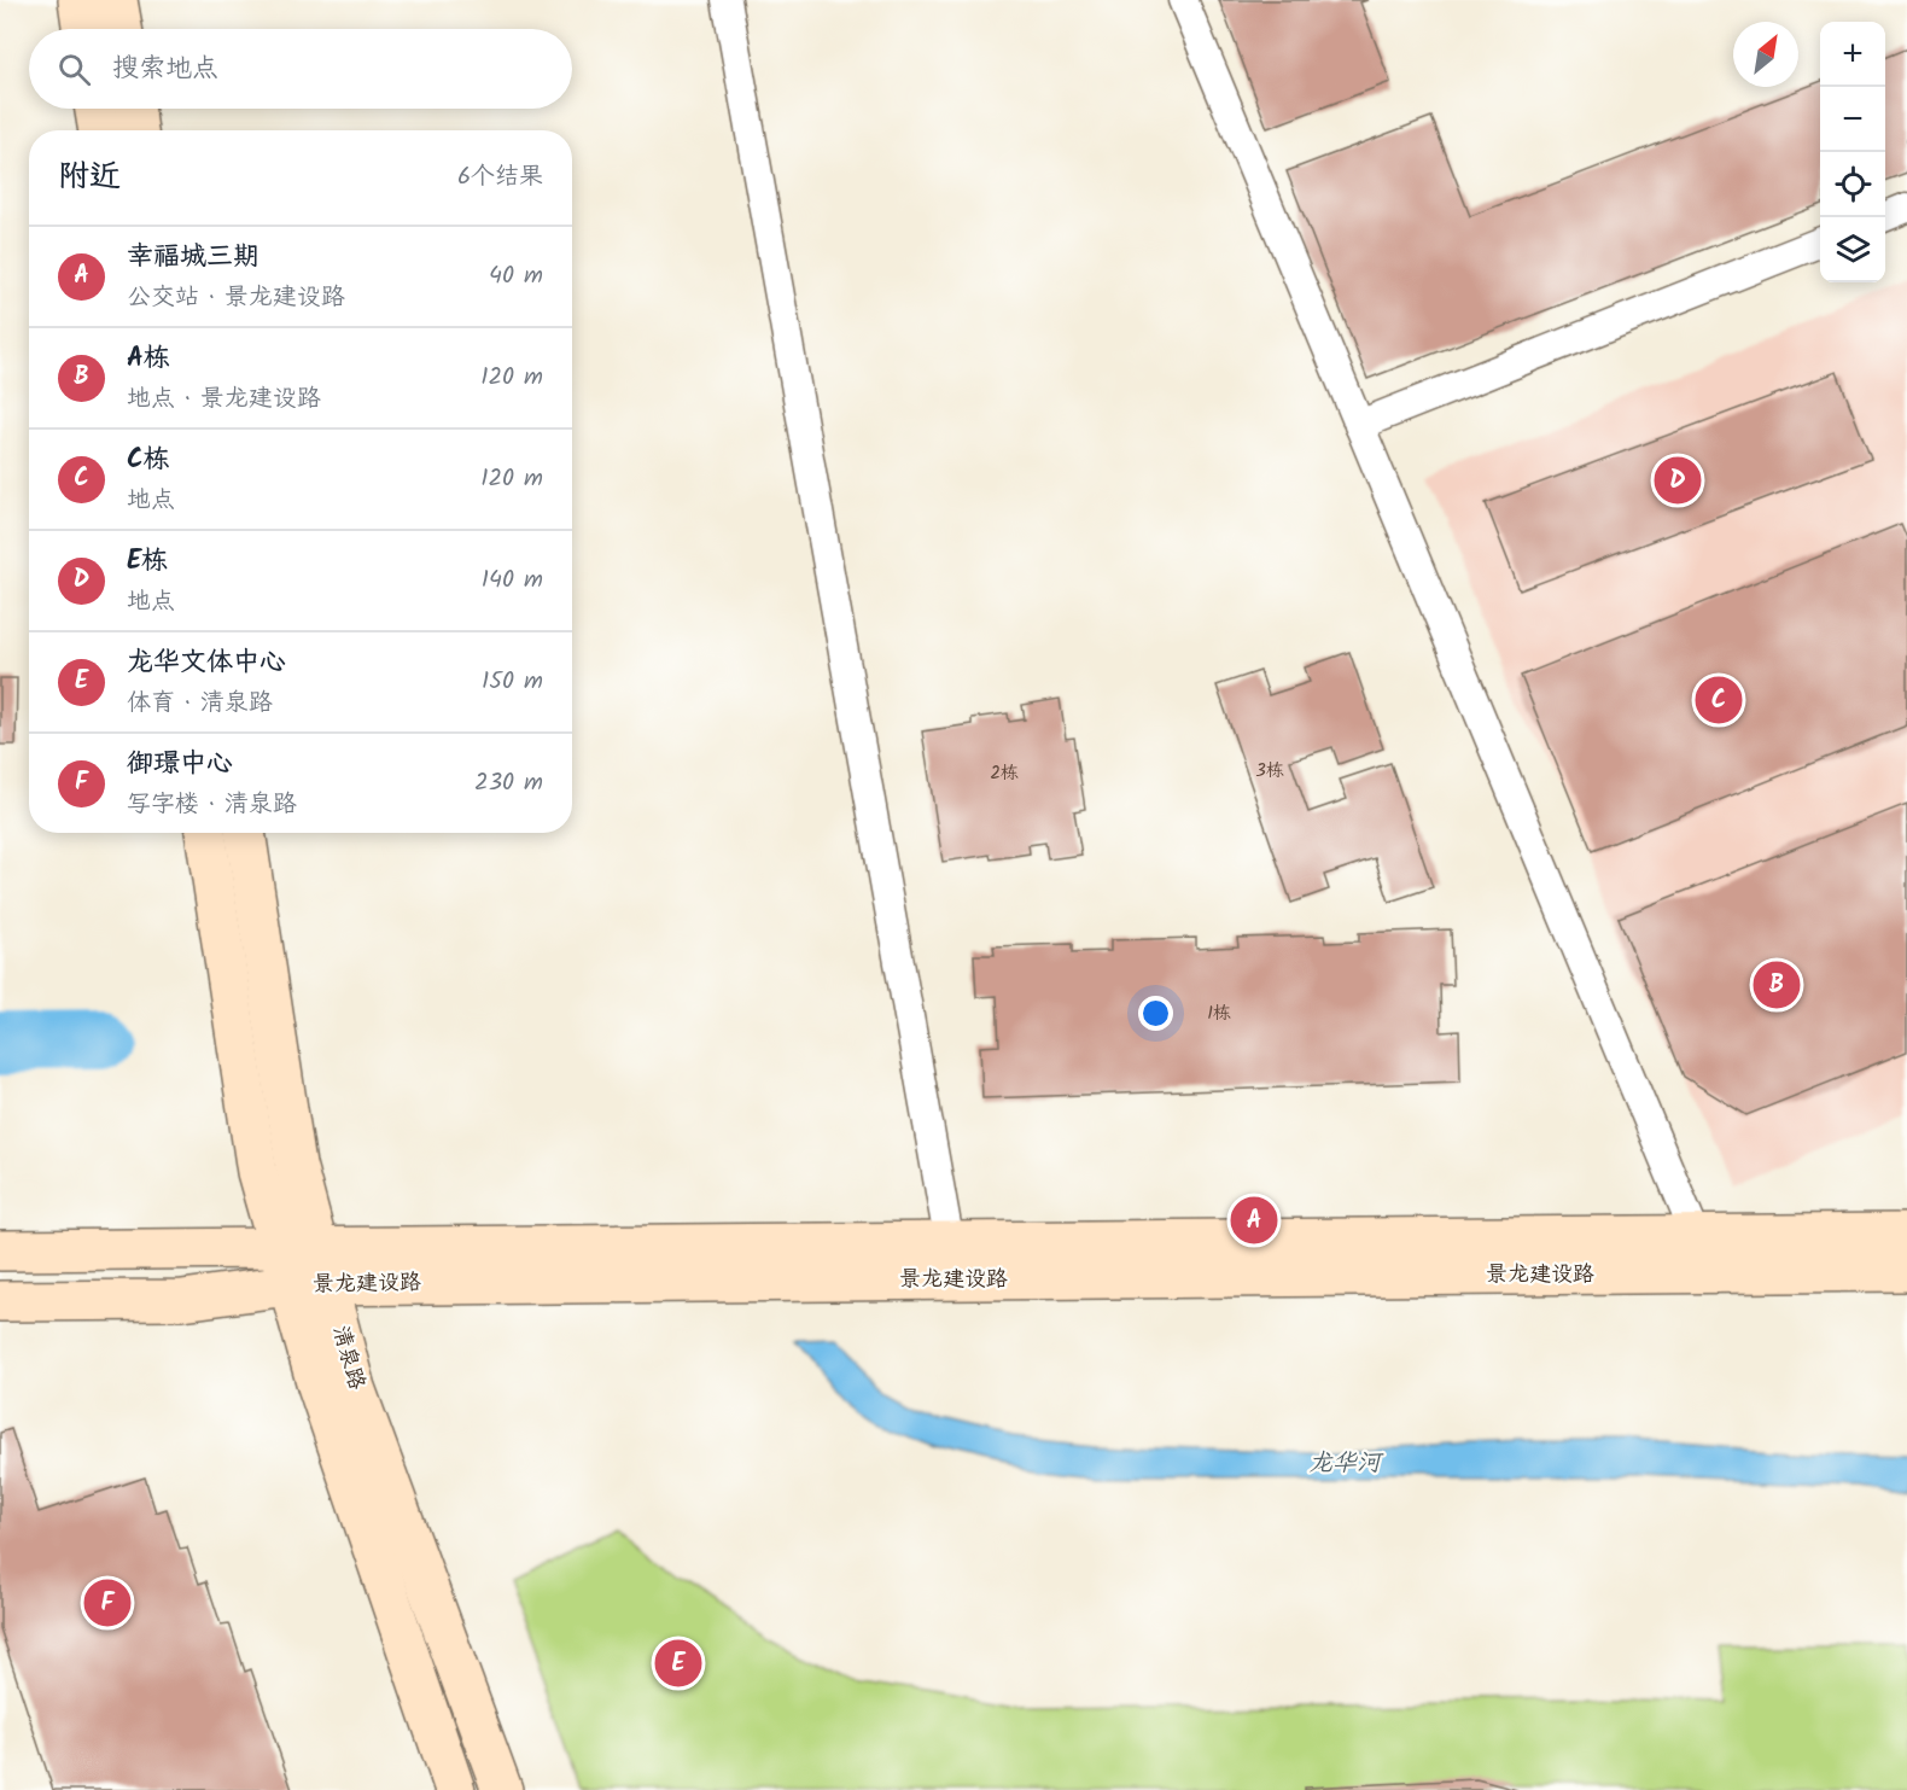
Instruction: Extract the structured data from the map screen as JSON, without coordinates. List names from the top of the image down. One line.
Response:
{"streets":{"main road":["景龙建设路","清泉路"]},"crossings":[["景龙建设路","清泉路"]],"water":["龙华河"],"house_numbers":["3栋","2栋","1栋"],"north":"top right","page":{"map_buttons":["+","−"],"search":"搜索地点","heading":["附近","6个结果"],"list":[{"mark":"A","name":"幸福城三期","note":"公交站 · 景龙建设路","value":"40 m"},{"mark":"B","name":"A栋","note":"地点 · 景龙建设路","value":"120 m"},{"mark":"C","name":"C栋","note":"地点","value":"120 m"},{"mark":"D","name":"E栋","note":"地点","value":"140 m"},{"mark":"E","name":"龙华文体中心","note":"体育 · 清泉路","value":"150 m"},{"mark":"F","name":"御璟中心","note":"写字楼 · 清泉路","value":"230 m"}],"pins":["D","C","B","A","F","E"]}}
